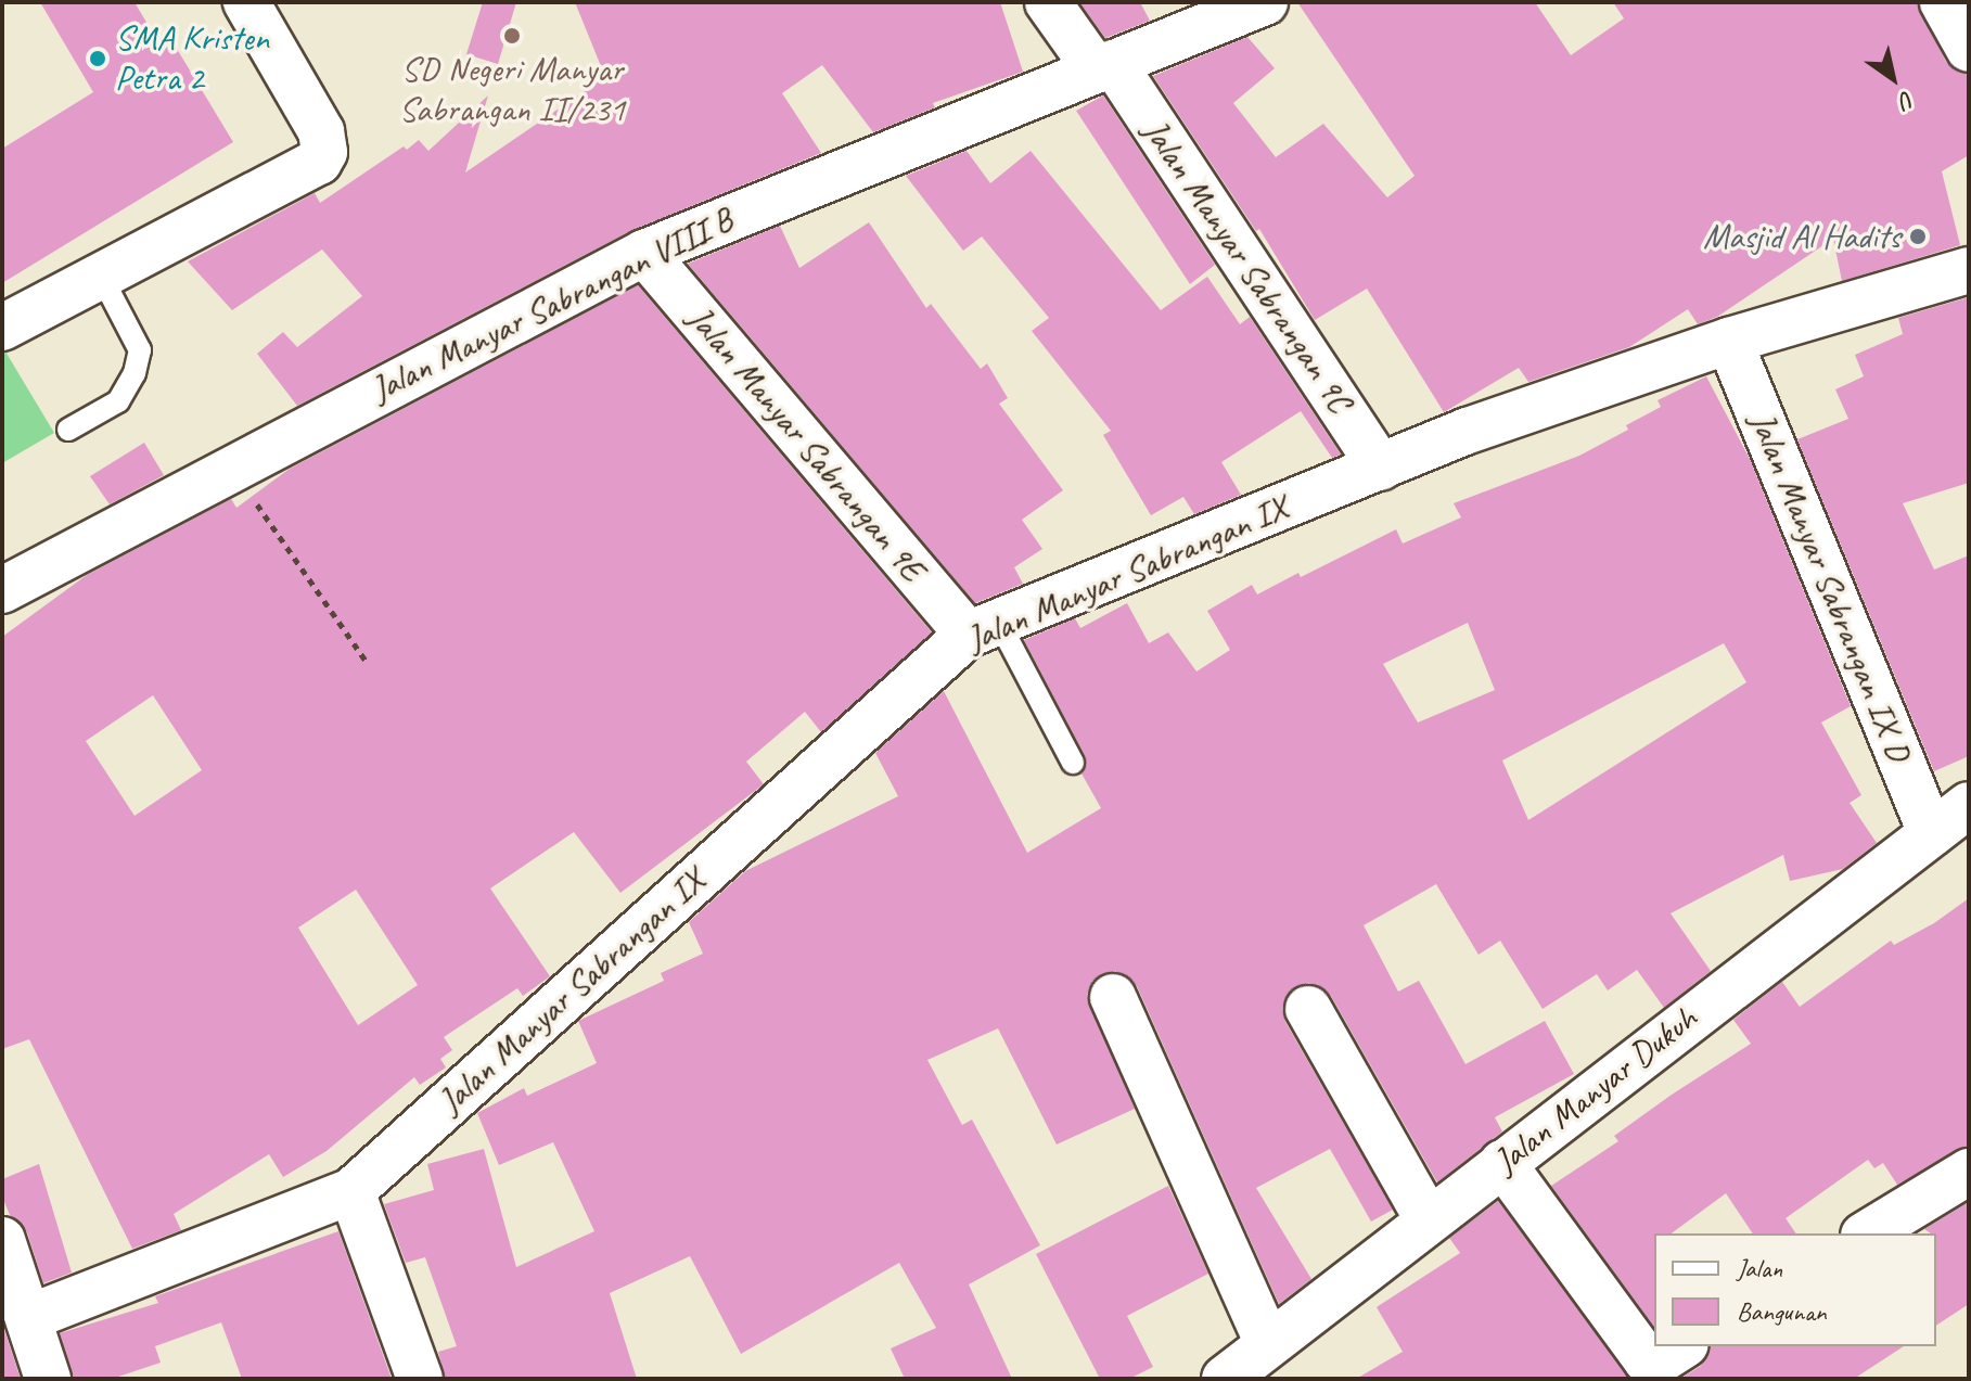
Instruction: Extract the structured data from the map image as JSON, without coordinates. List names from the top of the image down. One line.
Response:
{"streets":{"street":["Jalan Manyar Sabrangan 9C","Jalan Manyar Sabrangan VIII B","Jalan Manyar Sabrangan 9E","Jalan Manyar Sabrangan IX","Jalan Manyar Sabrangan IX D","Jalan Manyar Dukuh"]},"crossings":[["Jalan Manyar Sabrangan 9C","Jalan Manyar Sabrangan VIII B"],["Jalan Manyar Sabrangan 9C","Jalan Manyar Sabrangan IX"],["Jalan Manyar Sabrangan VIII B","Jalan Manyar Sabrangan 9E"],["Jalan Manyar Sabrangan 9E","Jalan Manyar Sabrangan IX"],["Jalan Manyar Sabrangan IX","Jalan Manyar Sabrangan IX D"],["Jalan Manyar Sabrangan IX D","Jalan Manyar Dukuh"]],"places":["SD Negeri Manyar Sabrangan II/231","SMA Kristen Petra 2","Masjid Al Hadits"],"legend":["Jalan","Bangunan"],"north":"bottom right"}
